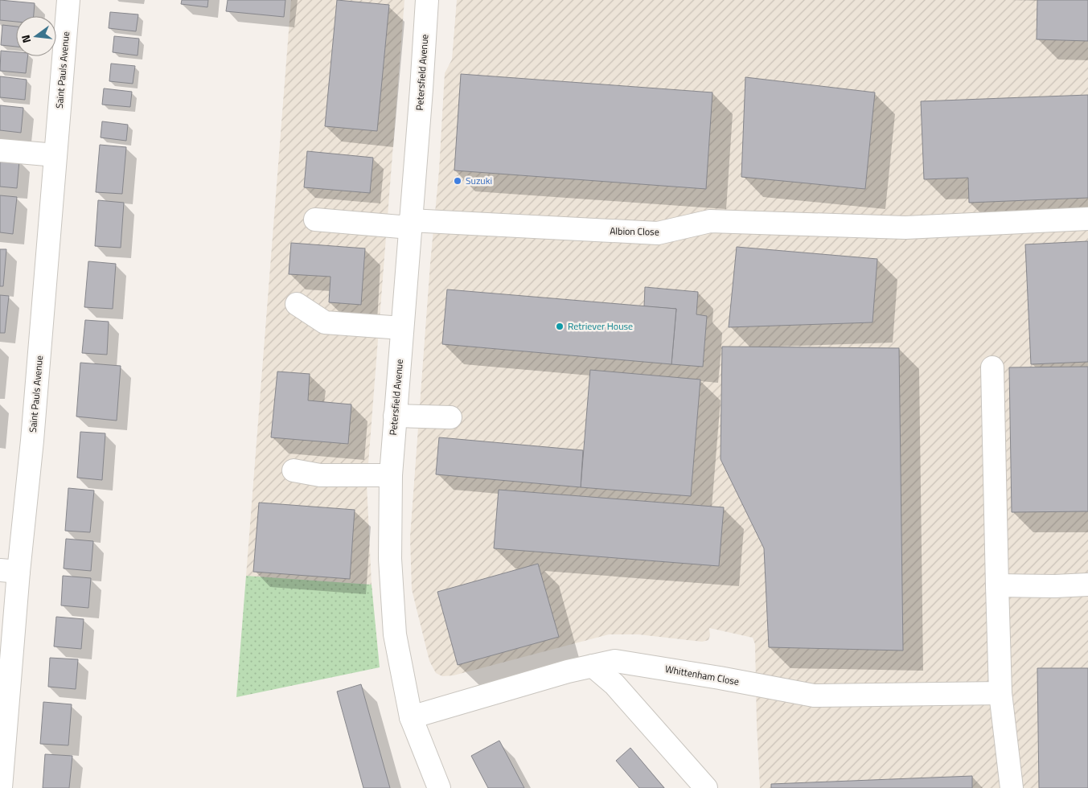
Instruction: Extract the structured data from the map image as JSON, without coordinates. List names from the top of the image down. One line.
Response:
{"streets":{"street":["Saint Pauls Avenue","Petersfield Avenue","Albion Close","Whittenham Close"]},"crossings":[["Petersfield Avenue","Albion Close"],["Petersfield Avenue","Whittenham Close"]],"places":["Suzuki","Retriever House"],"north":"left"}
